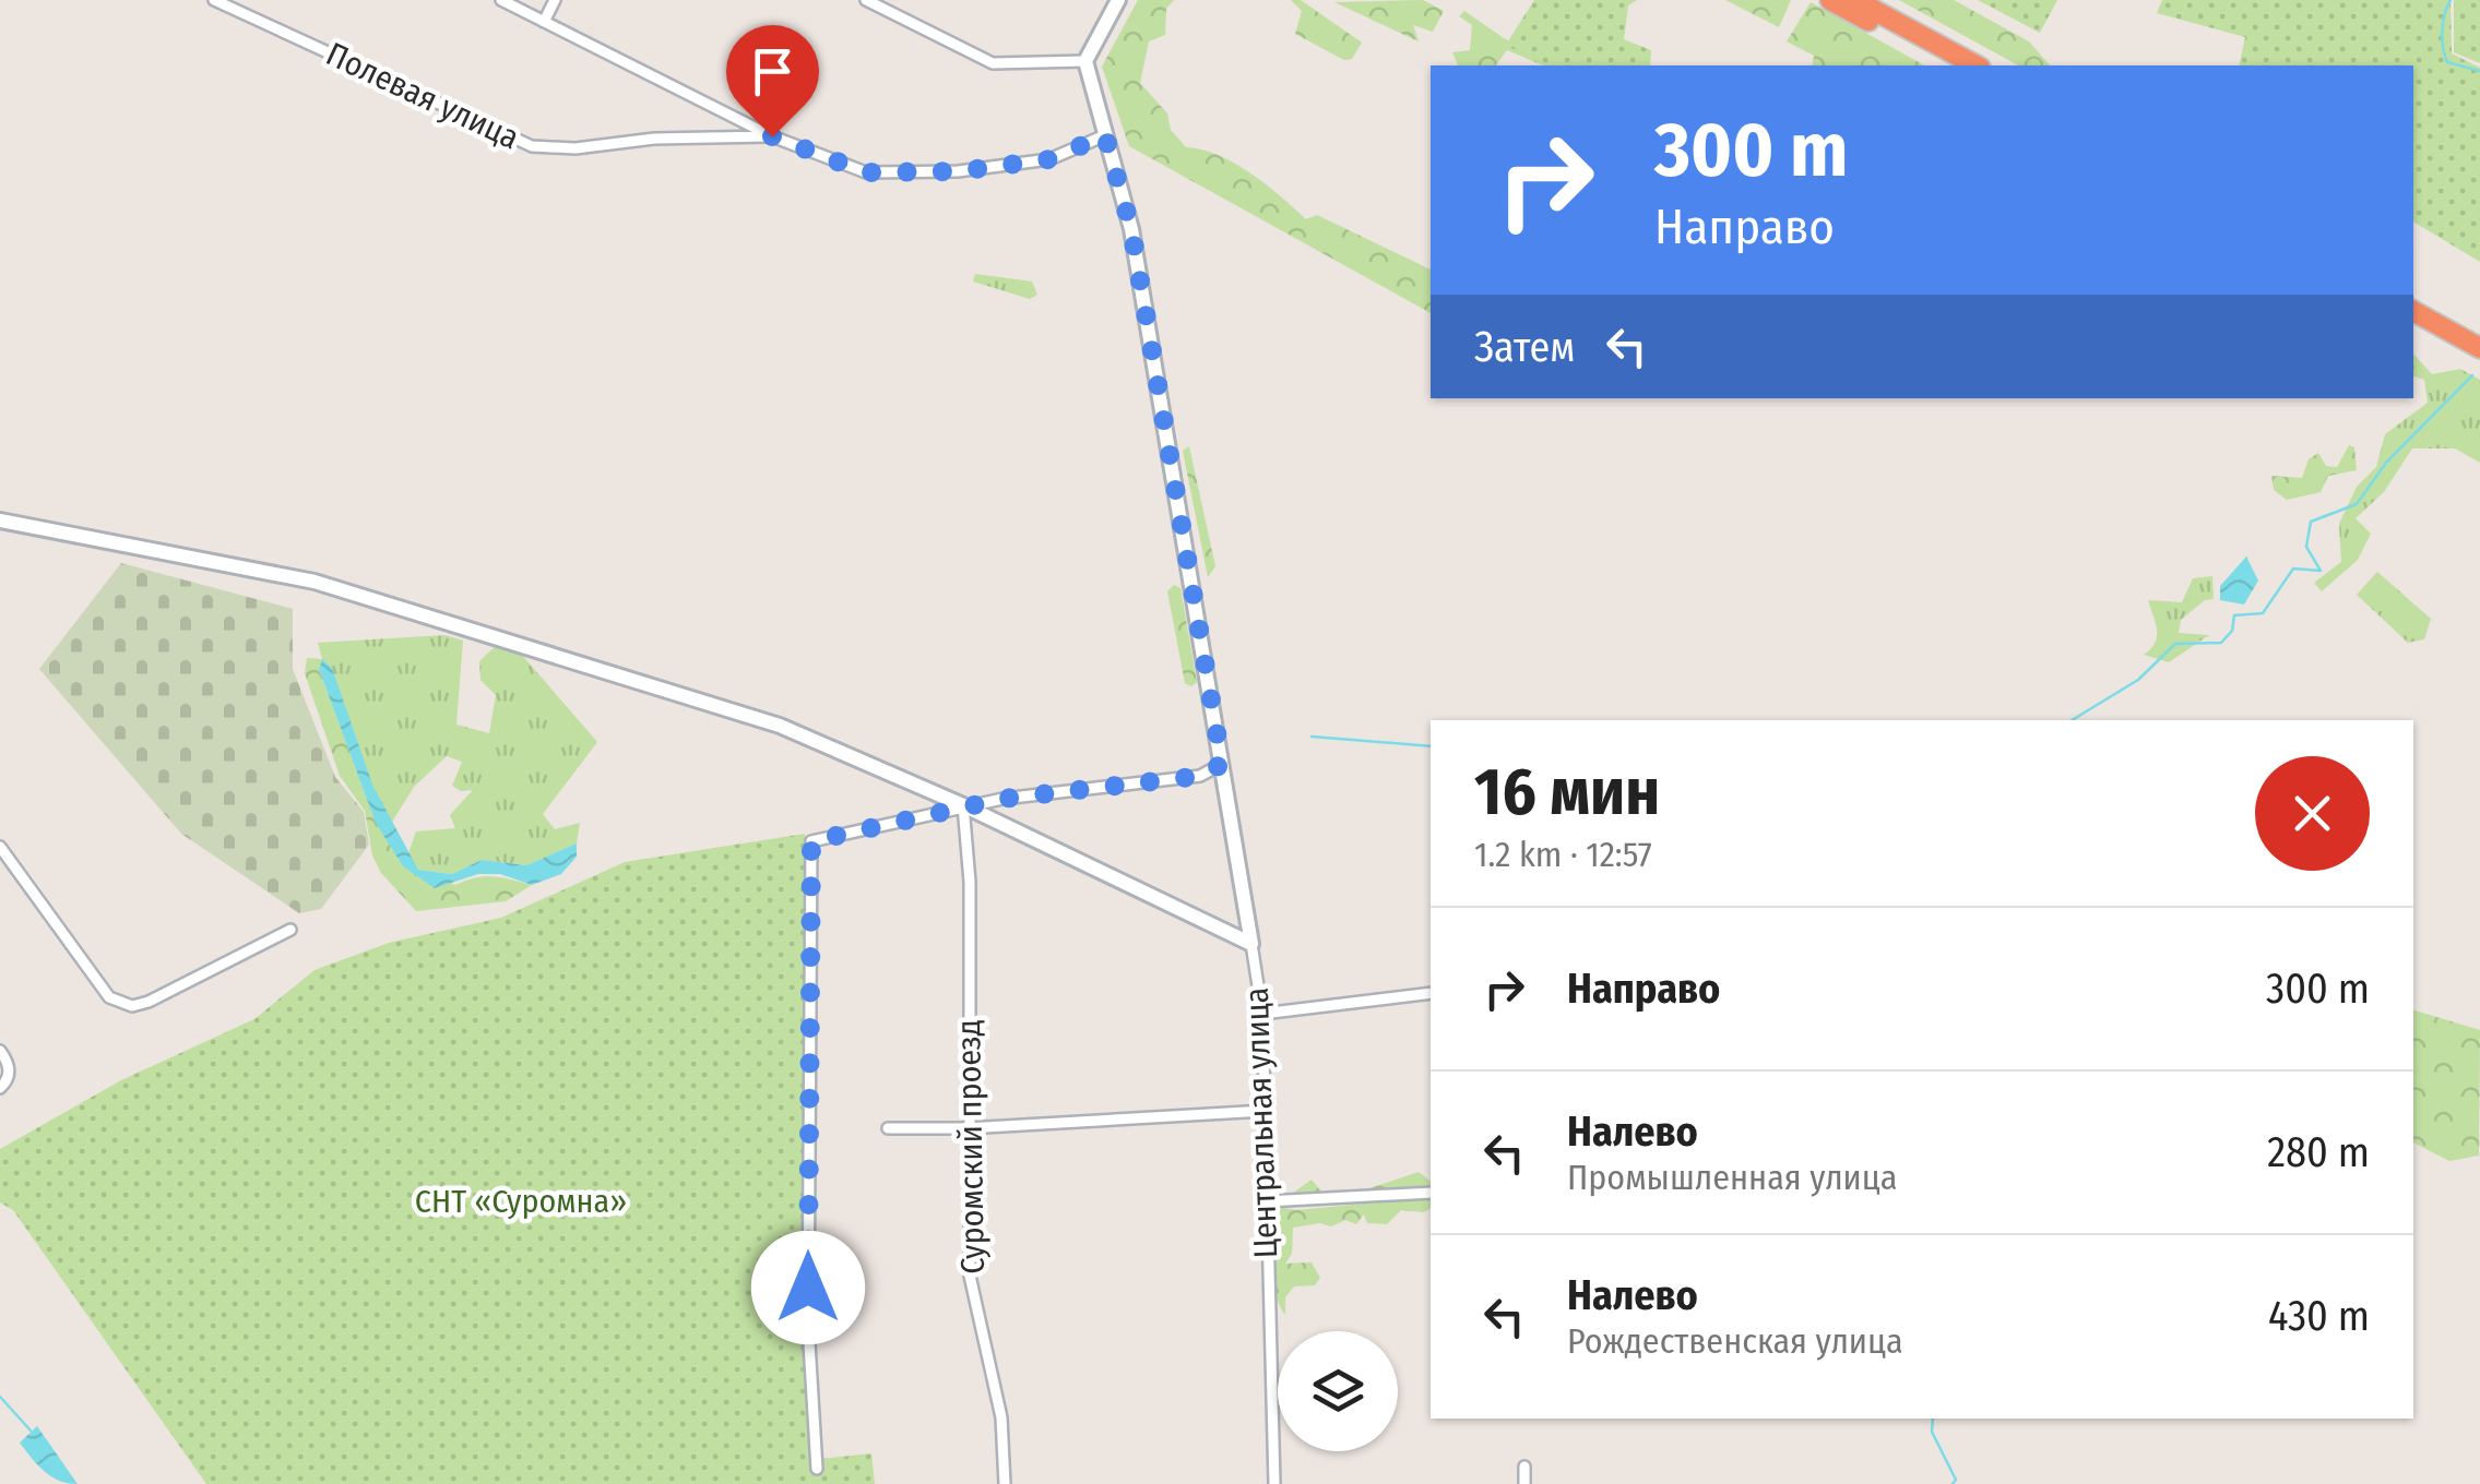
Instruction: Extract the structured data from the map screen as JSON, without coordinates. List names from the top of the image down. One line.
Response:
{"streets":{"street":["Полевая улица","Центральная улица","Суромский проезд"]},"parks":["СНТ «Суромна»"],"page":{"turn":["300 m","Направо"],"then":"Затем","heading":["16 мин","1.2 km · 12:57"],"list":[{"name":"Направо","value":"300 m"},{"name":"Налево","note":"Промышленная улица","value":"280 m"},{"name":"Налево","note":"Рождественская улица","value":"430 m"}]}}
